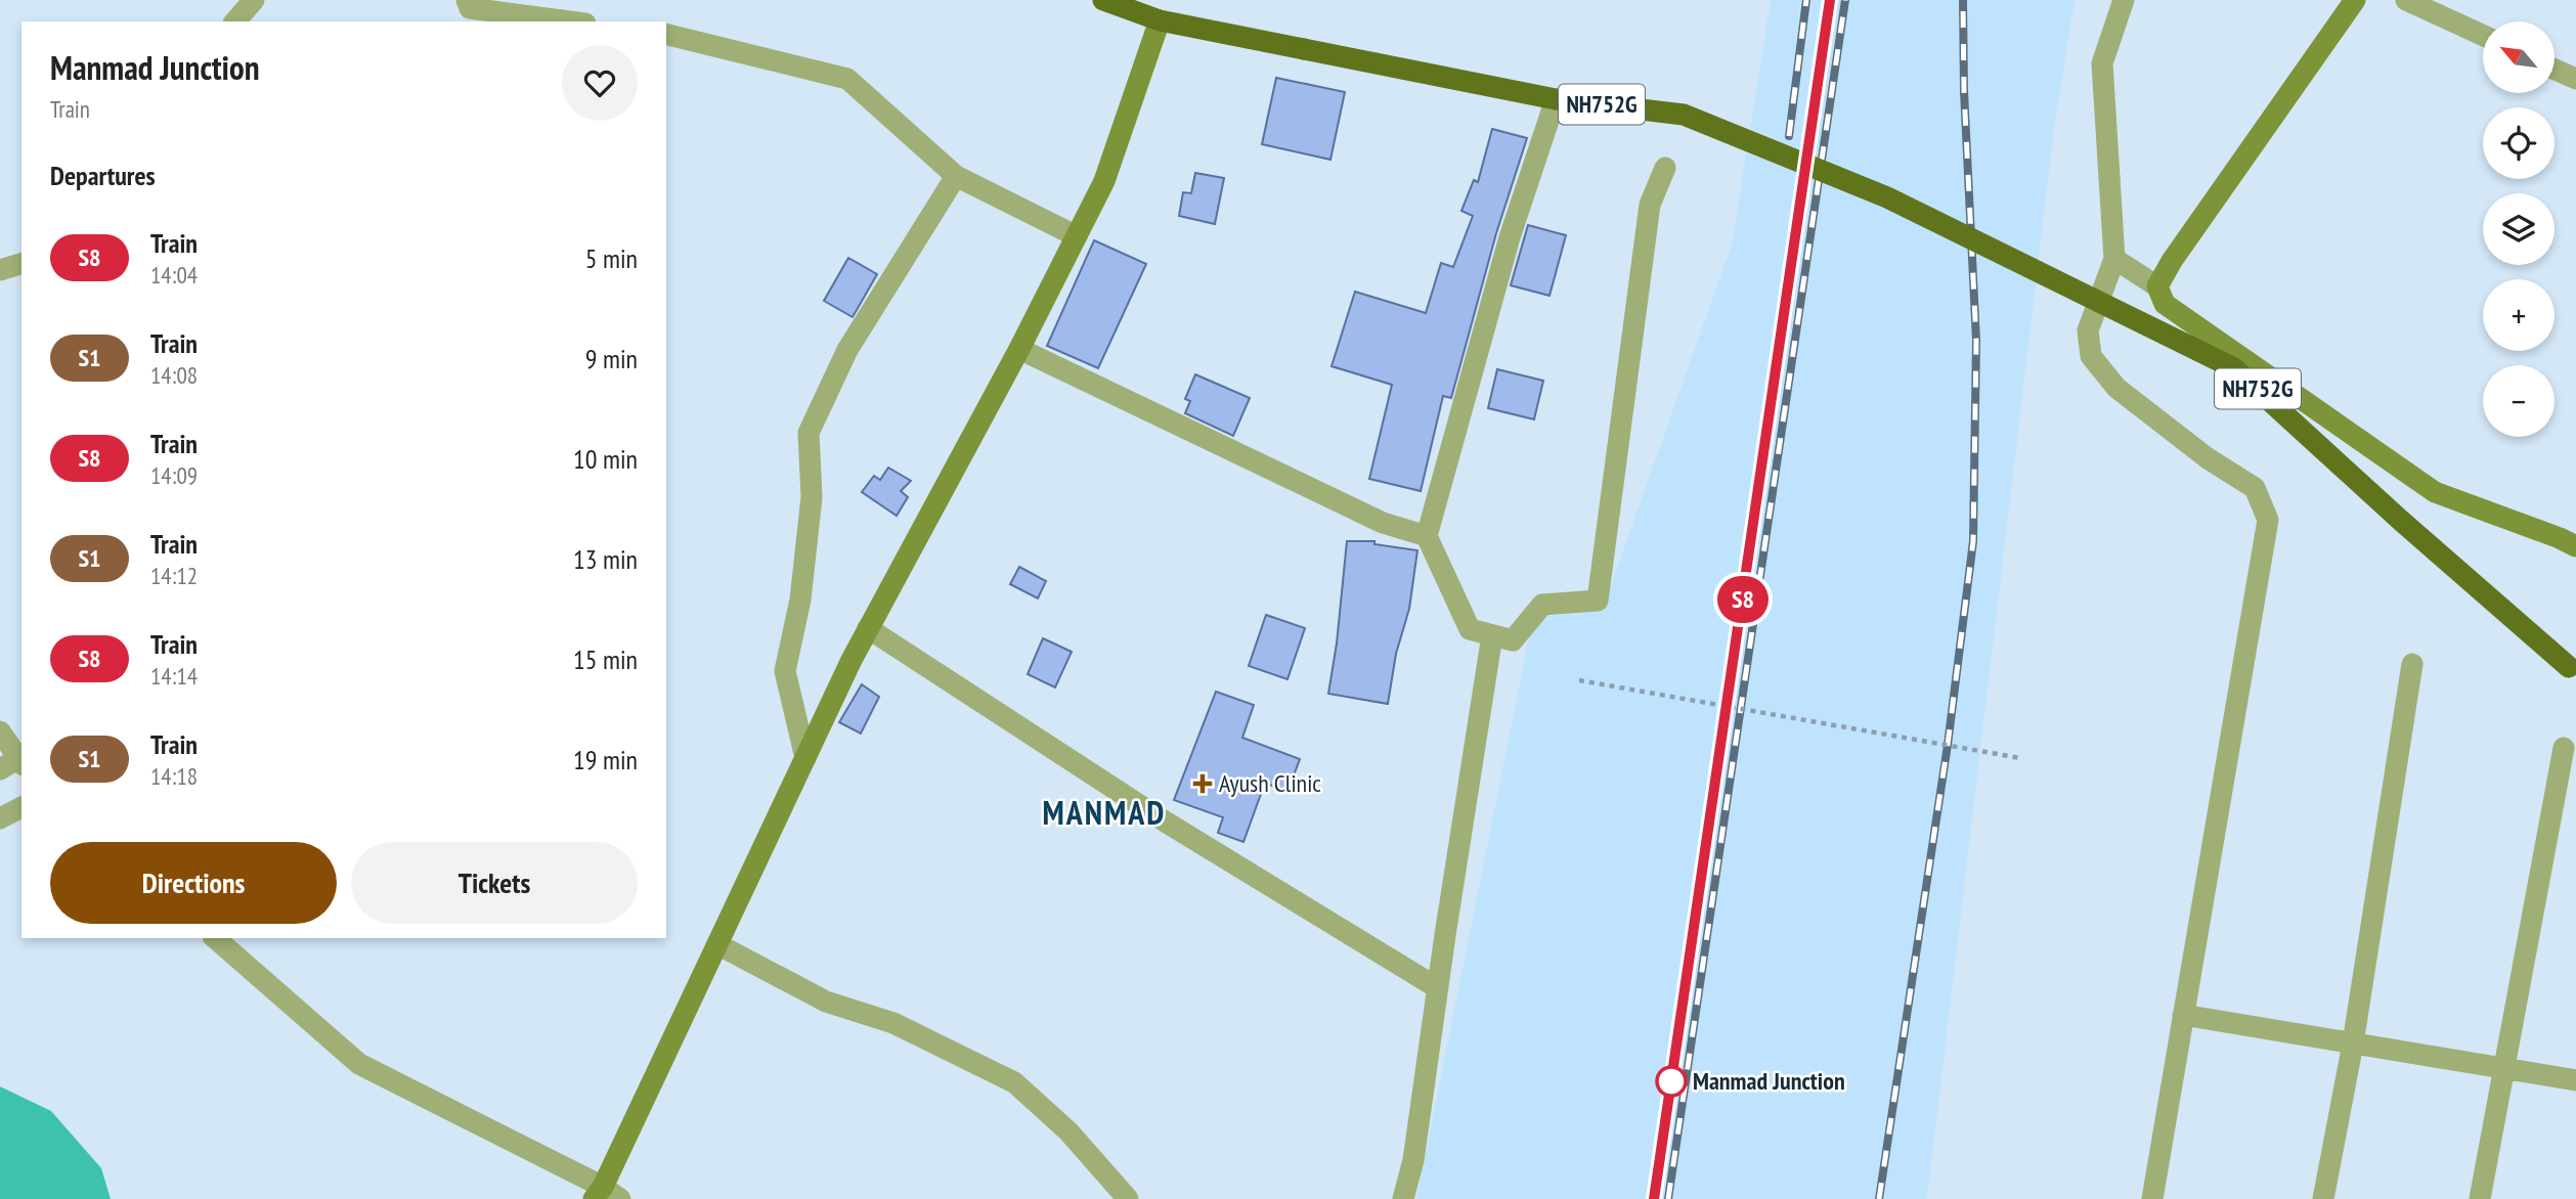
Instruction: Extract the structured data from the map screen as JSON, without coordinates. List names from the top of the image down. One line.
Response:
{"streets":{"highway":["NH752G"]},"districts":["MANMAD"],"places":{"health":["Ayush Clinic"],"other":["Manmad Junction"]},"north":"top left","page":{"on_map":"S8","map_buttons":["+","−"],"heading":[["Manmad Junction","Train"],"Departures"],"list":[{"mark":"S8","name":"Train","note":"14:04","value":"5 min"},{"mark":"S1","name":"Train","note":"14:08","value":"9 min"},{"mark":"S8","name":"Train","note":"14:09","value":"10 min"},{"mark":"S1","name":"Train","note":"14:12","value":"13 min"},{"mark":"S8","name":"Train","note":"14:14","value":"15 min"},{"mark":"S1","name":"Train","note":"14:18","value":"19 min"}],"buttons":["Directions","Tickets"]}}
